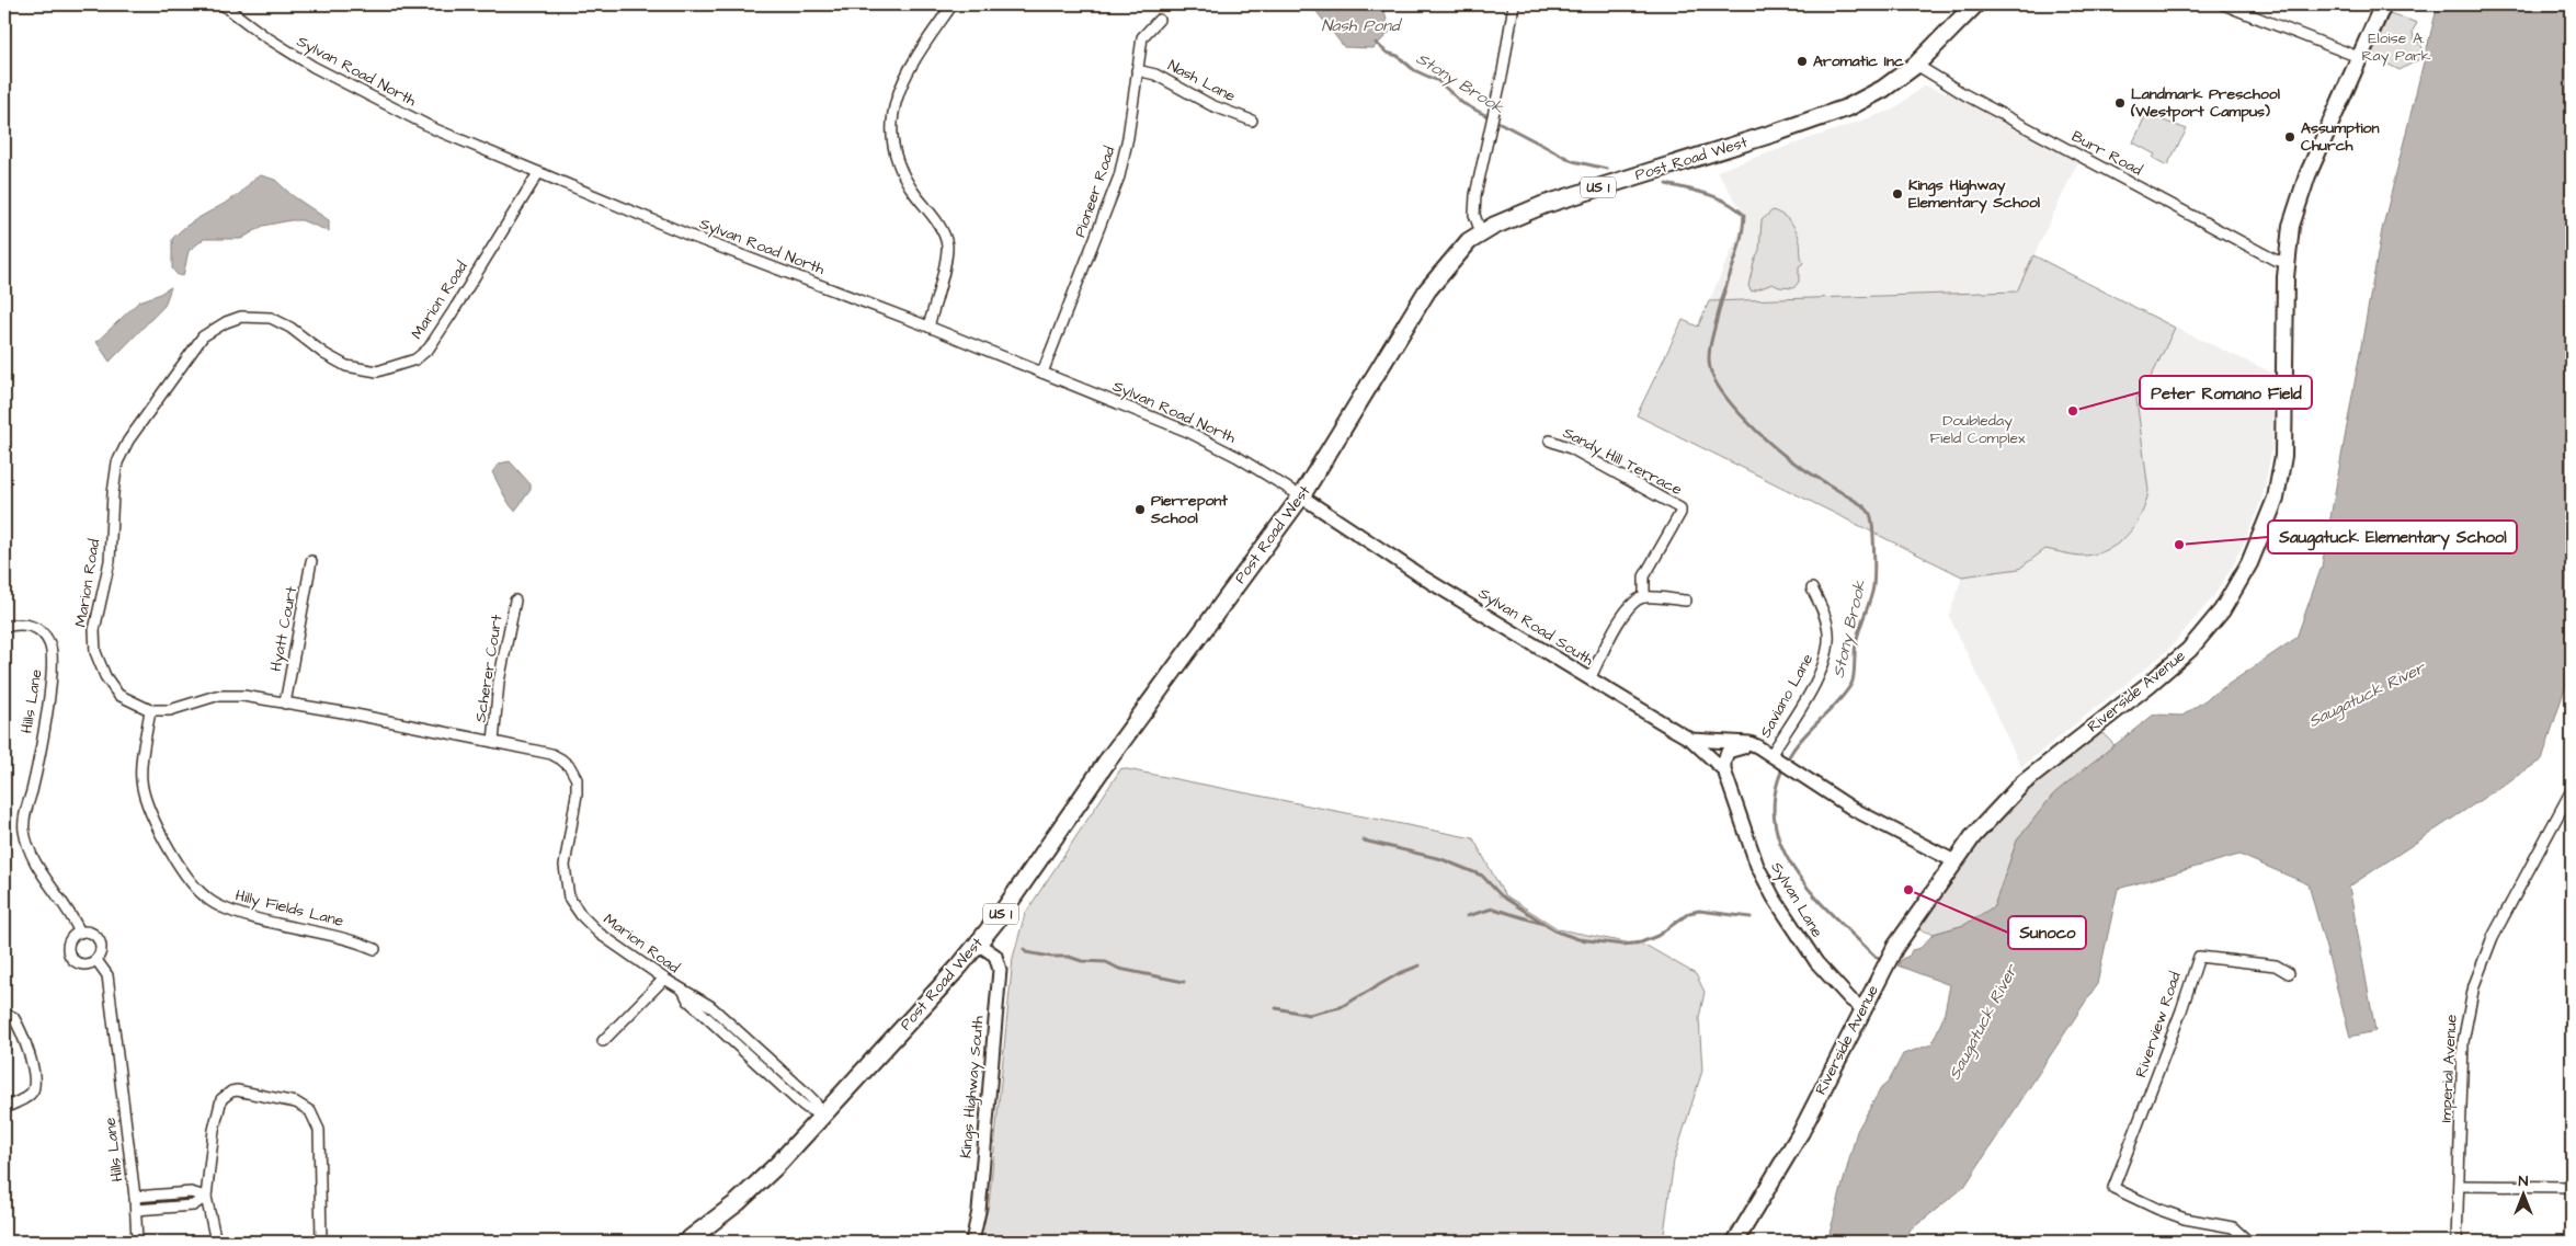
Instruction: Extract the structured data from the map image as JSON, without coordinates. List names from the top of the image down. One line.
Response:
{"streets":{"main road":["Post Road West","US 1","Riverside Avenue"],"street":["Sylvan Road North","Nash Lane","Burr Road","Pioneer Road","Marion Road","Sandy Hill Terrace","Sylvan Road South","Hyatt Court","Scherer Court","Saviano Lane","Hills Lane","Sylvan Lane","Hilly Fields Lane","Riverview Road","Imperial Avenue","Kings Highway South"]},"crossings":[["Sylvan Road North","Post Road West"],["Sylvan Road North","Pioneer Road"],["Sylvan Road North","Marion Road"],["Sylvan Road North","Sylvan Road South"],["Nash Lane","Pioneer Road"],["Burr Road","Post Road West"],["Burr Road","Riverside Avenue"],["Post Road West","Marion Road"],["Post Road West","Sylvan Road South"],["Post Road West","Kings Highway South"],["Marion Road","Hyatt Court"],["Marion Road","Scherer Court"],["Marion Road","Hilly Fields Lane"],["Sylvan Road South","Riverside Avenue"],["Sylvan Road South","Saviano Lane"],["Sylvan Road South","Sylvan Lane"],["Riverside Avenue","Sylvan Lane"]],"water":["Nash Pond","Stony Brook","Saugatuck River"],"parks":["Eloise A. Ray Park","Doubleday Field Complex"],"places":["Aromatic Inc","Landmark Preschool (Westport Campus)","Assumption Church","Kings Highway Elementary School","Peter Romano Field","Pierrepont School","Saugatuck Elementary School","Sunoco"],"north":"top"}
